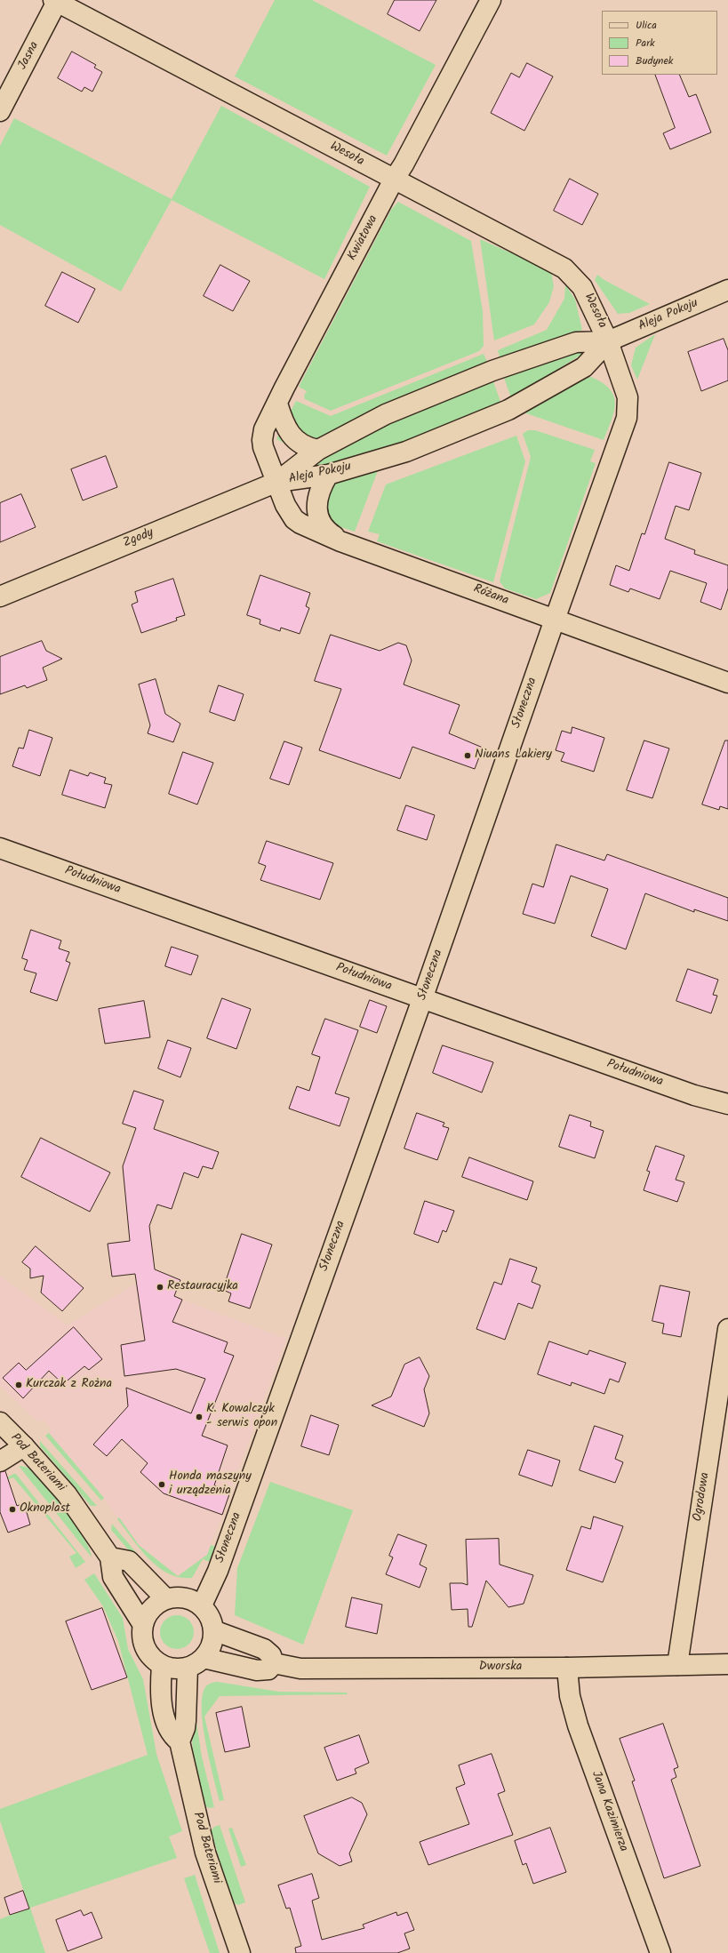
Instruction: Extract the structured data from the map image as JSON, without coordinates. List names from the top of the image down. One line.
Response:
{"streets":{"street":["Jasna","Wesoła","Kwiatowa","Aleja Pokoju","Zgody","Różana","Słoneczna","Południowa","Pod Bateriami","Ogrodowa","Dworska","Jana Kazimierza"]},"crossings":[["Jasna","Wesoła"],["Wesoła","Kwiatowa"],["Wesoła","Aleja Pokoju"],["Wesoła","Słoneczna"],["Kwiatowa","Aleja Pokoju"],["Kwiatowa","Zgody"],["Kwiatowa","Różana"],["Aleja Pokoju","Zgody"],["Aleja Pokoju","Różana"],["Aleja Pokoju","Słoneczna"],["Zgody","Różana"],["Różana","Słoneczna"],["Słoneczna","Południowa"],["Słoneczna","Pod Bateriami"],["Ogrodowa","Dworska"],["Dworska","Jana Kazimierza"]],"places":["Niuans Lakiery","Restauracyjka","Kurczak z Rożna","K. Kowalczyk - serwis opon","Honda maszyny i urządzenia","Oknoplast"],"legend":["Ulica","Park","Budynek"]}
